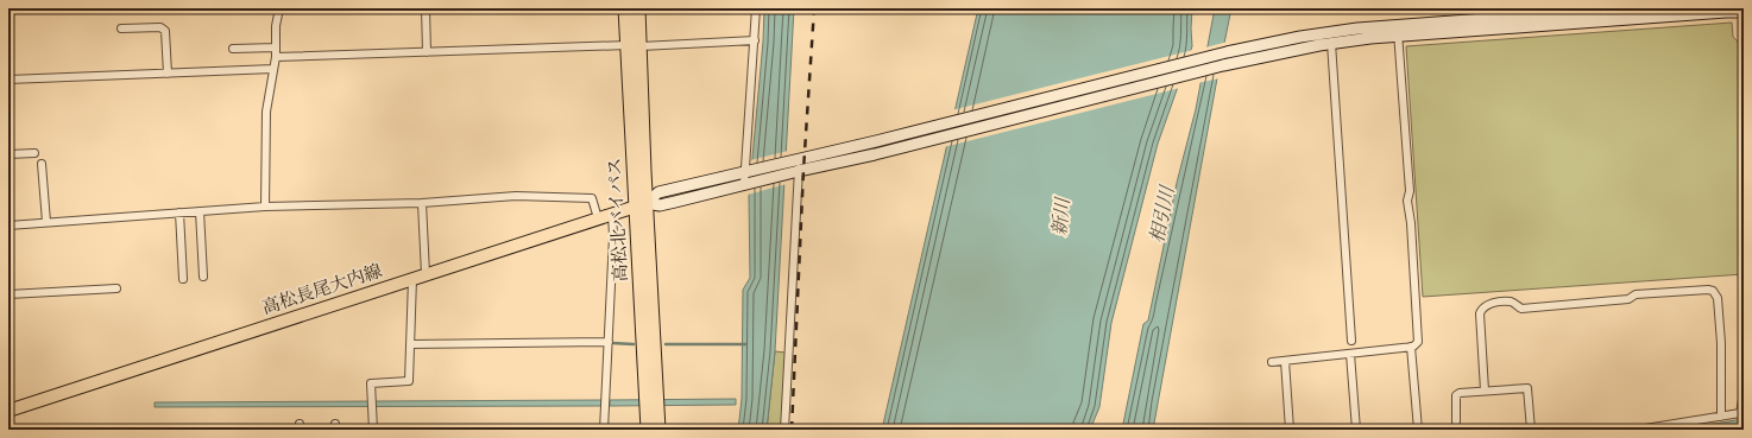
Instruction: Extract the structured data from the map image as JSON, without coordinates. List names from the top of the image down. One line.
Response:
{"streets":{"highway":["高松北バイパス"],"main road":["高松長尾大内線"]},"crossings":[["高松北バイパス","高松長尾大内線"]],"water":["相引川","新川"]}
